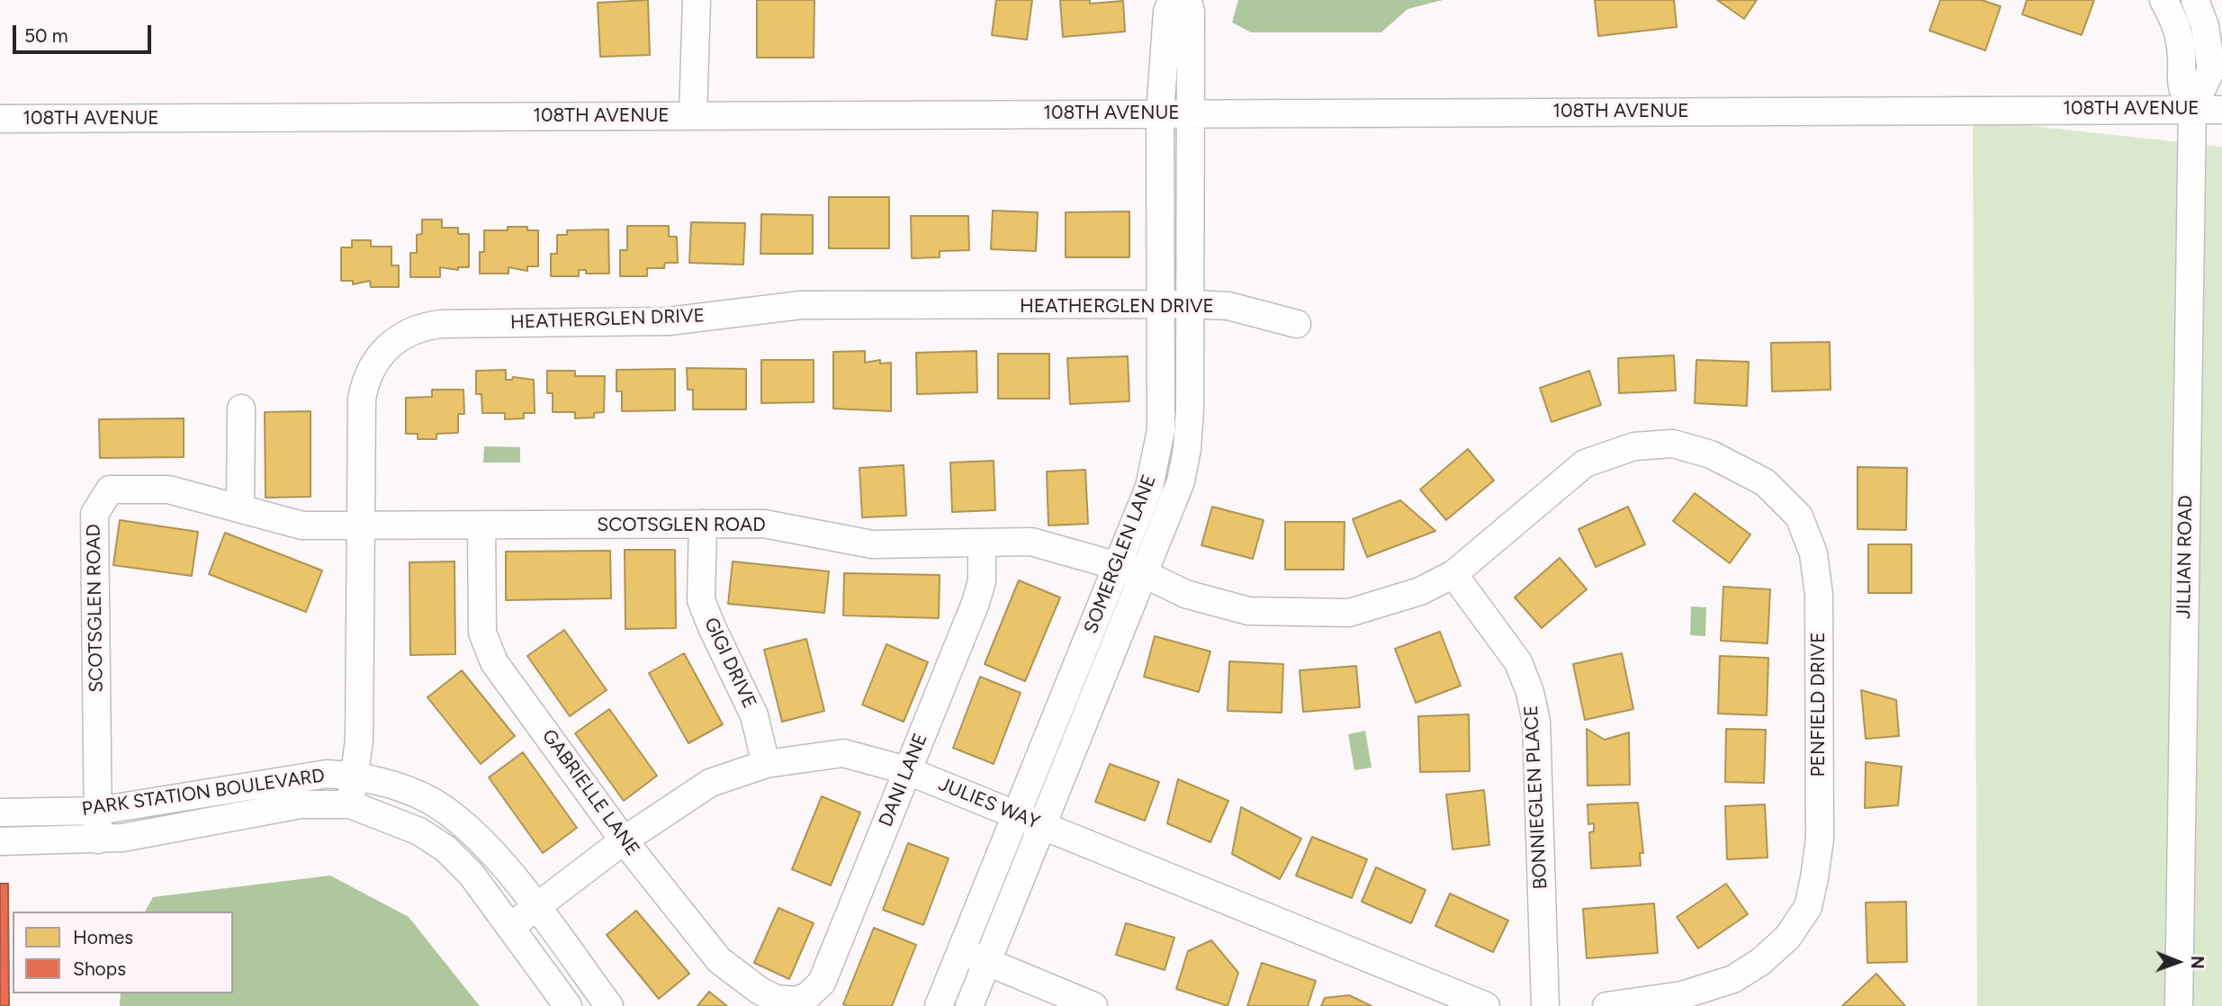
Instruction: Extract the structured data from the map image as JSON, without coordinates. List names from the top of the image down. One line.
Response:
{"streets":{"street":["108TH AVENUE","HEATHERGLEN DRIVE","SCOTSGLEN ROAD","SOMERGLEN LANE","JILLIAN ROAD","GIGI DRIVE","PENFIELD DRIVE","DANI LANE","PARK STATION BOULEVARD","GABRIELLE LANE","BONNIEGLEN PLACE","JULIES WAY"]},"crossings":[["108TH AVENUE","SOMERGLEN LANE"],["108TH AVENUE","JILLIAN ROAD"],["HEATHERGLEN DRIVE","SCOTSGLEN ROAD"],["HEATHERGLEN DRIVE","SOMERGLEN LANE"],["HEATHERGLEN DRIVE","PARK STATION BOULEVARD"],["SCOTSGLEN ROAD","SOMERGLEN LANE"],["SCOTSGLEN ROAD","GIGI DRIVE"],["SCOTSGLEN ROAD","PENFIELD DRIVE"],["SCOTSGLEN ROAD","DANI LANE"],["SCOTSGLEN ROAD","PARK STATION BOULEVARD"],["SCOTSGLEN ROAD","GABRIELLE LANE"],["SCOTSGLEN ROAD","BONNIEGLEN PLACE"],["SOMERGLEN LANE","JULIES WAY"],["GIGI DRIVE","JULIES WAY"],["DANI LANE","GABRIELLE LANE"],["DANI LANE","JULIES WAY"],["PARK STATION BOULEVARD","JULIES WAY"],["GABRIELLE LANE","JULIES WAY"]],"legend":["Homes","Shops"],"scale_bar":"50 m","north":"right"}
